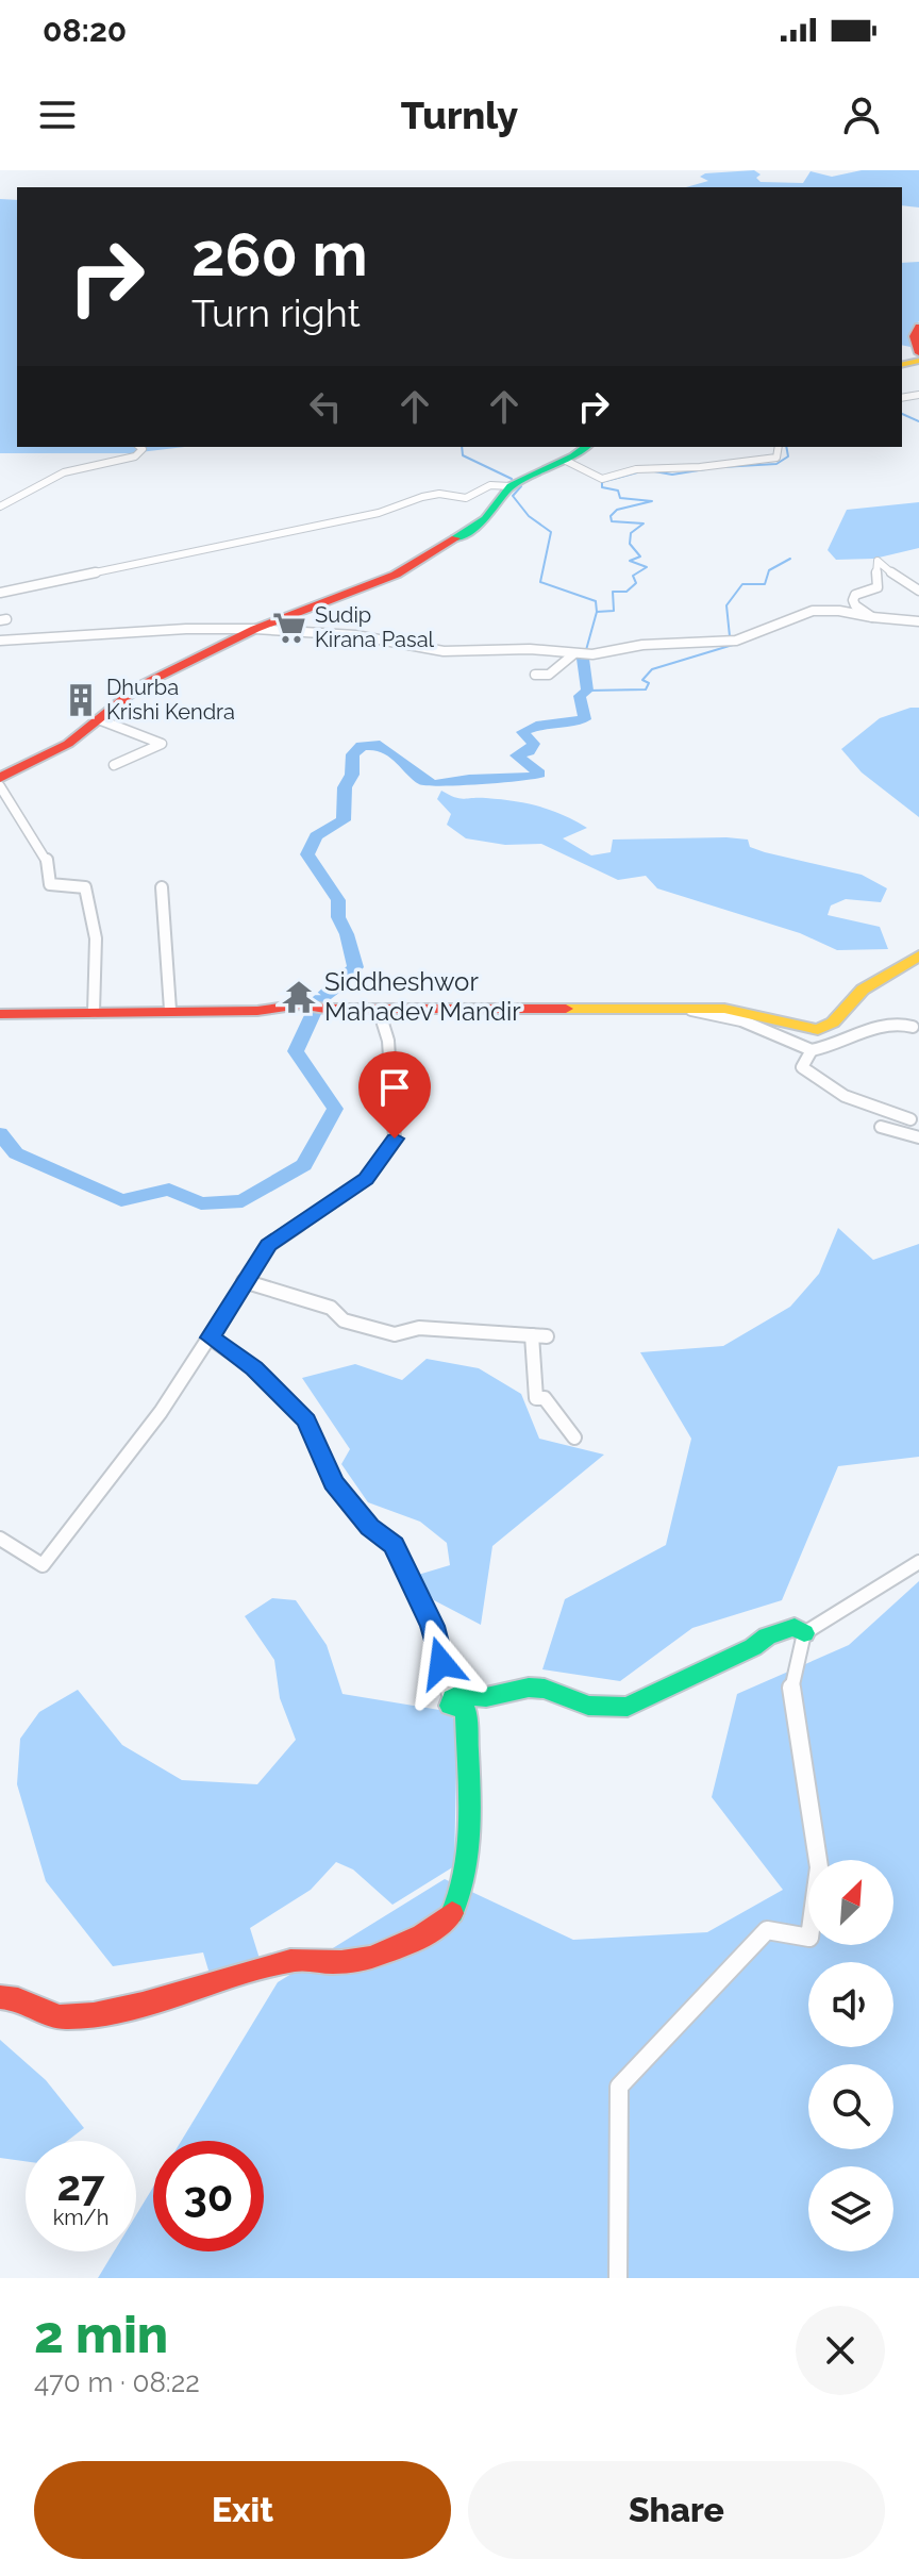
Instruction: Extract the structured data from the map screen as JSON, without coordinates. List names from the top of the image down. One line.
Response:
{"places":{"supermarket":["Sudip Kirana Pasal"],"building":["Dhurba Krishi Kendra"],"temple":["Siddheshwor Mahadev Mandir"]},"north":"top right","page":{"status":"08:20","header":"Turnly","turn":["260 m","Turn right"],"speed":"27 km/h","limit":"30","heading":["2 min","470 m · 08:22"],"buttons":["Exit","Share"]}}
